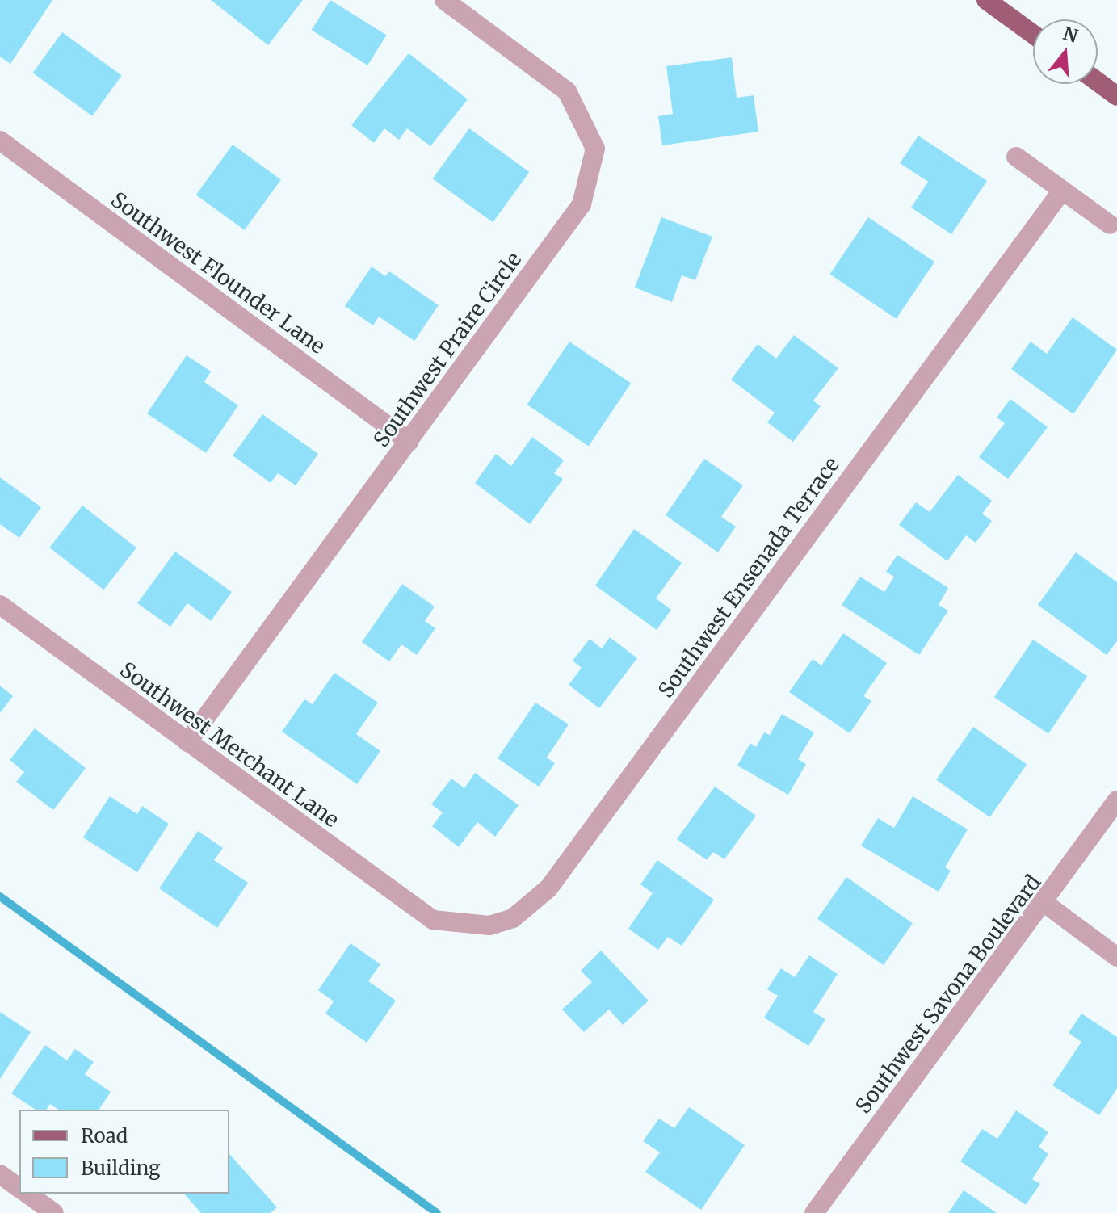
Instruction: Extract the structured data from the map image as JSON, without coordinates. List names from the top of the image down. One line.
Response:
{"streets":{"street":["Southwest Flounder Lane","Southwest Praire Circle","Southwest Ensenada Terrace","Southwest Merchant Lane","Southwest Savona Boulevard"]},"crossings":[["Southwest Flounder Lane","Southwest Praire Circle"],["Southwest Praire Circle","Southwest Merchant Lane"],["Southwest Ensenada Terrace","Southwest Merchant Lane"]],"legend":["Road","Building"],"north":"top"}
